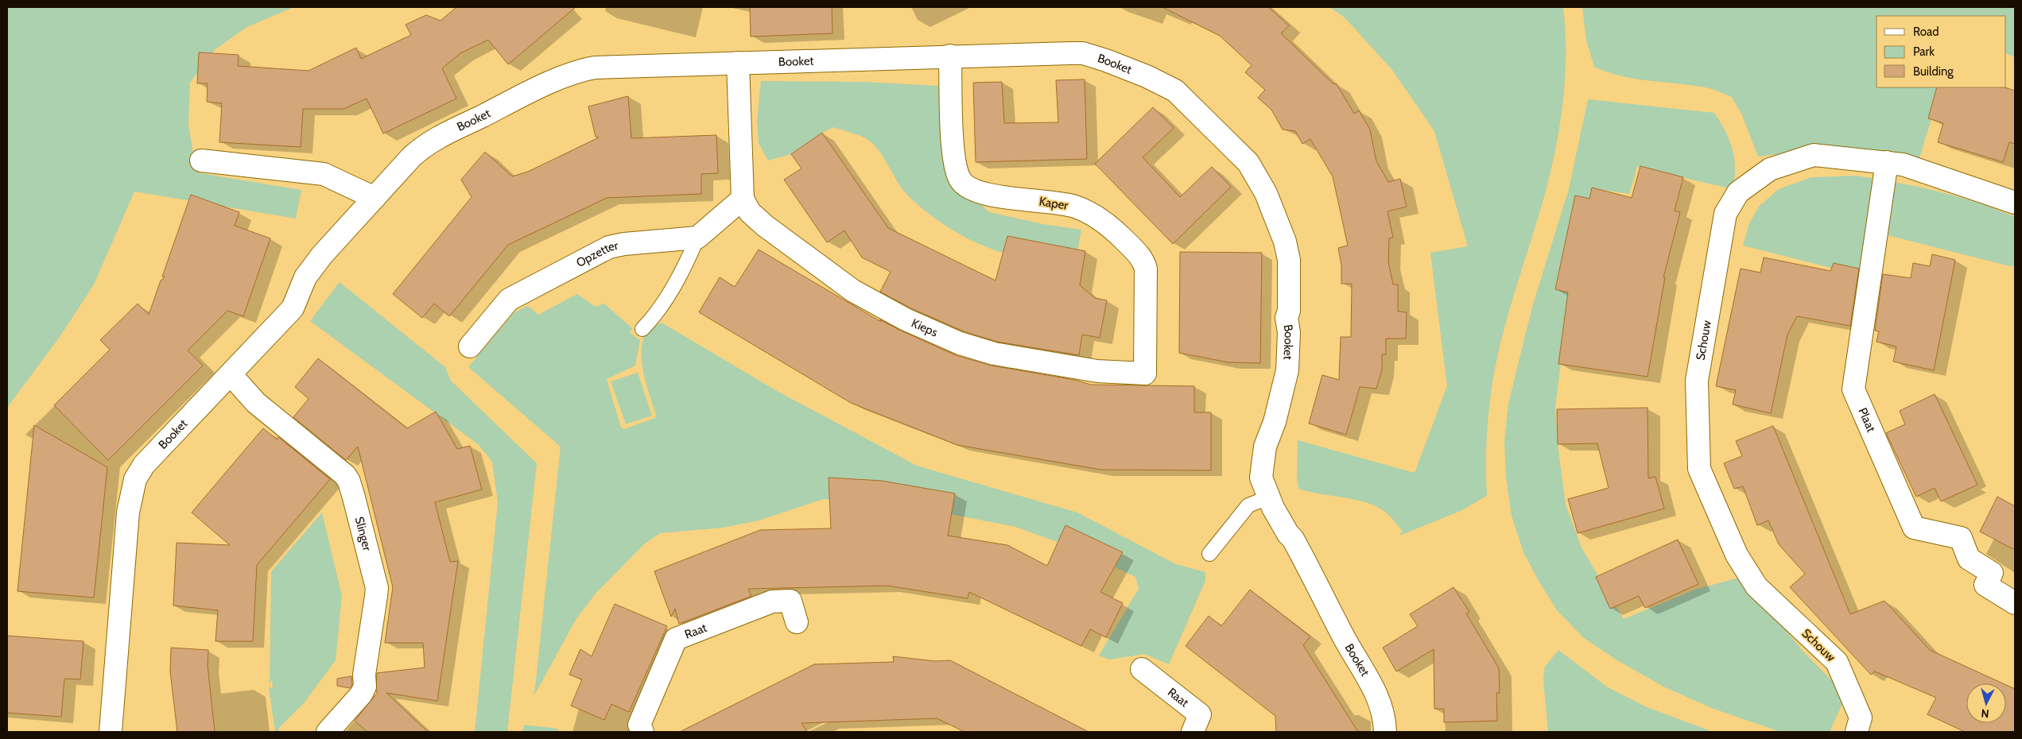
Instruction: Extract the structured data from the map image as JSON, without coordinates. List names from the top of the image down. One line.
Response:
{"streets":{"street":["Booket","Kaper","Opzetter","Kieps","Schouw","Plaat","Slinger","Raat"]},"crossings":[["Booket","Kaper"],["Booket","Slinger"],["Kaper","Kieps"],["Schouw","Plaat"]],"legend":["Road","Park","Building"],"north":"bottom"}
